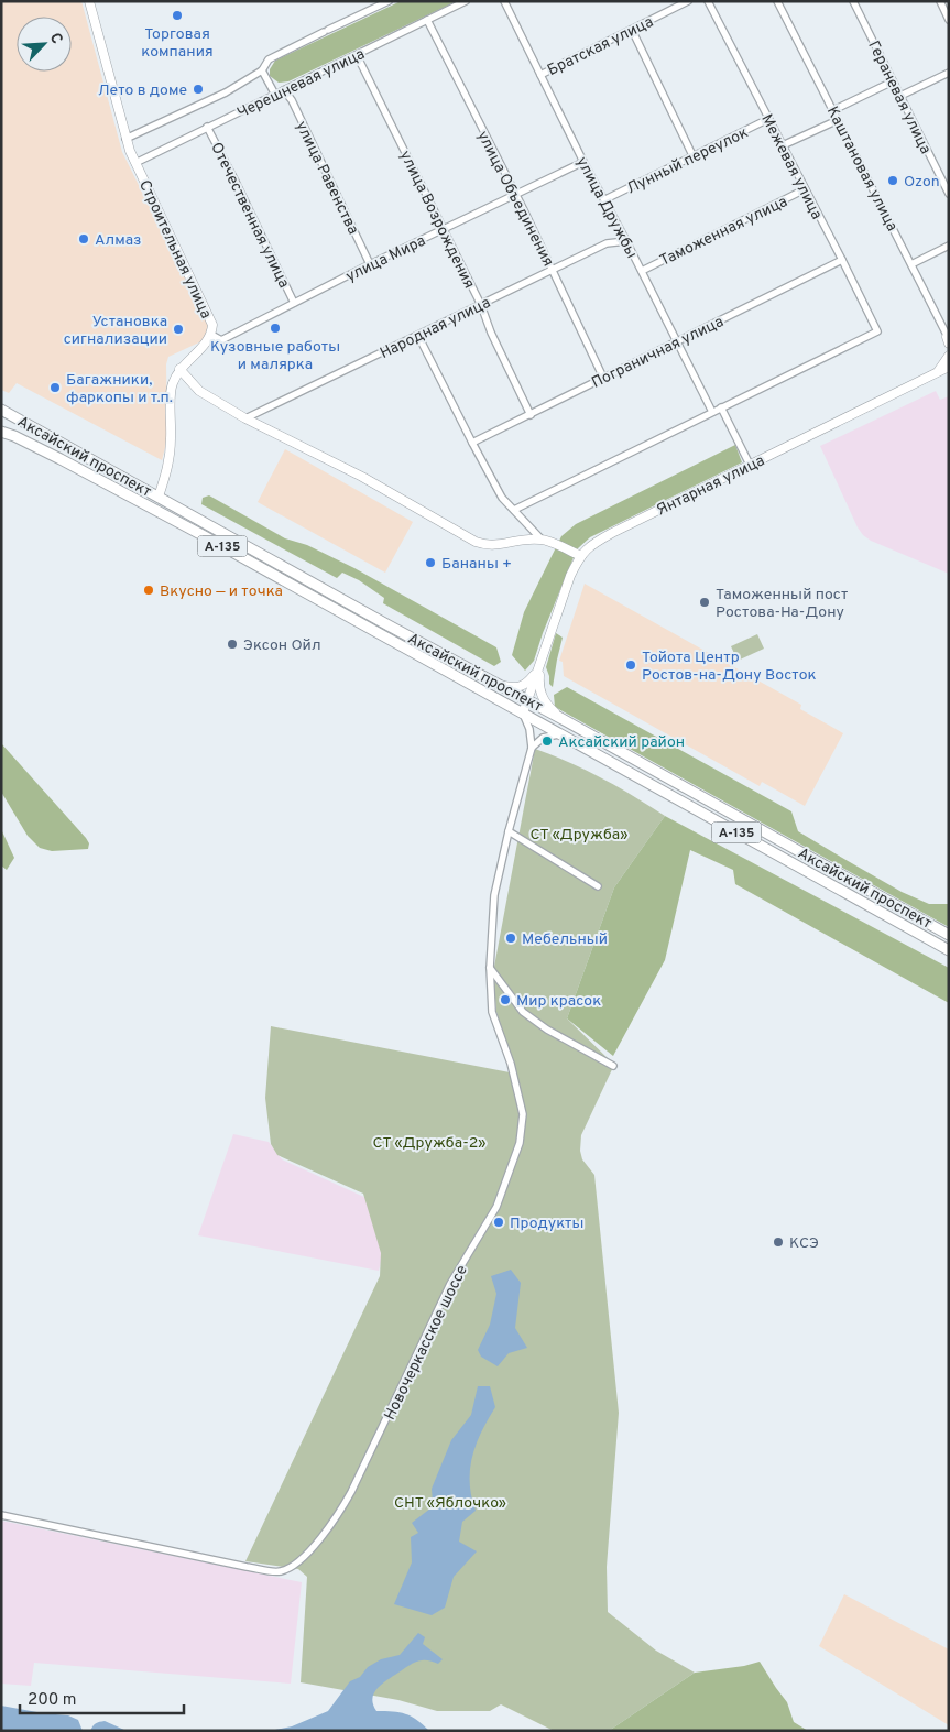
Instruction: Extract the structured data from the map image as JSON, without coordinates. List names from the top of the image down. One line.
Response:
{"streets":{"main road":["Аксайский проспект","А-135"],"street":["Братская улица","Черешневая улица","Гераневая улица","Лунный переулок","Межевая улица","Каштановая улица","улица Равенства","улица Объединения","улица Дружбы","Отечественная улица","улица Возрождения","Таможенная улица","Строительная улица","улица Мира","Народная улица","Пограничная улица","Янтарная улица","Новочеркасское шоссе"]},"crossings":[["Братская улица","улица Дружбы"],["Черешневая улица","улица Равенства"],["Черешневая улица","улица Объединения"],["Черешневая улица","Отечественная улица"],["Черешневая улица","улица Возрождения"],["Черешневая улица","Строительная улица"],["Лунный переулок","Межевая улица"],["Лунный переулок","улица Дружбы"],["Межевая улица","Таможенная улица"],["Межевая улица","Пограничная улица"],["улица Равенства","улица Мира"],["улица Объединения","улица Мира"],["улица Объединения","Народная улица"],["улица Объединения","Пограничная улица"],["улица Дружбы","Таможенная улица"],["улица Дружбы","улица Мира"],["улица Дружбы","Народная улица"],["улица Дружбы","Пограничная улица"],["Отечественная улица","улица Мира"],["улица Возрождения","улица Мира"],["улица Возрождения","Народная улица"],["улица Возрождения","Пограничная улица"],["Строительная улица","улица Мира"],["Аксайский проспект","Янтарная улица"]],"parks":["СТ «Дружба»","СТ «Дружба-2»","СНТ «Яблочко»"],"places":["Торговая компания","Лето в доме","Ozon","Алмаз","Кузовные работы и малярка","Установка сигнализации","Багажники, фаркопы и т.п.","Бананы +","Вкусно — и точка","Таможенный пост Ростова-На-Дону","Эксон Ойл","Тойота Центр Ростов-на-Дону Восток","Аксайский район","Мебельный","Мир красок","Продукты","КСЭ"],"scale_bar":"200 m","north":"top right"}
